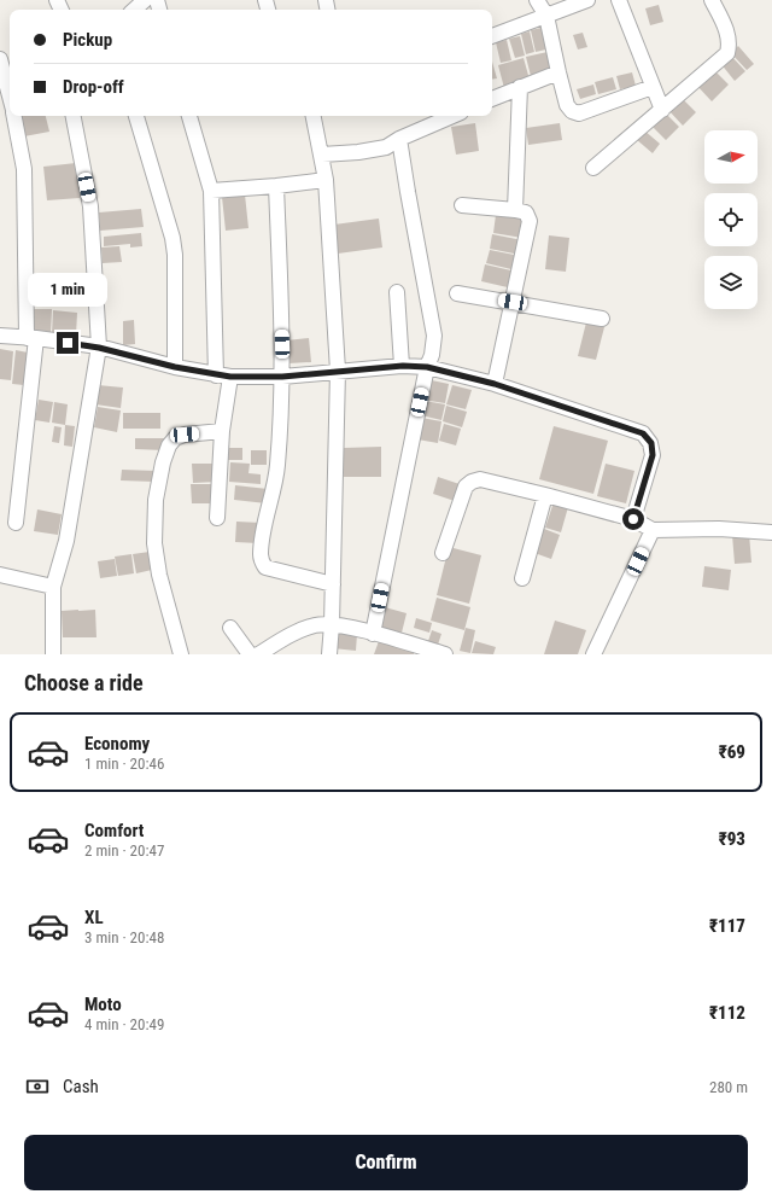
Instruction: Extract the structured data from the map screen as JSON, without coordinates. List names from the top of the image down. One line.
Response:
{"north":"right","page":{"banner":["Pickup","Drop-off"],"bubble":"1 min","heading":"Choose a ride","list":[{"name":"Economy","note":"1 min · 20:46","value":"₹69"},{"name":"Comfort","note":"2 min · 20:47","value":"₹93"},{"name":"XL","note":"3 min · 20:48","value":"₹117"},{"name":"Moto","note":"4 min · 20:49","value":"₹112"}],"pay":["Cash","280 m"],"buttons":"Confirm"}}
